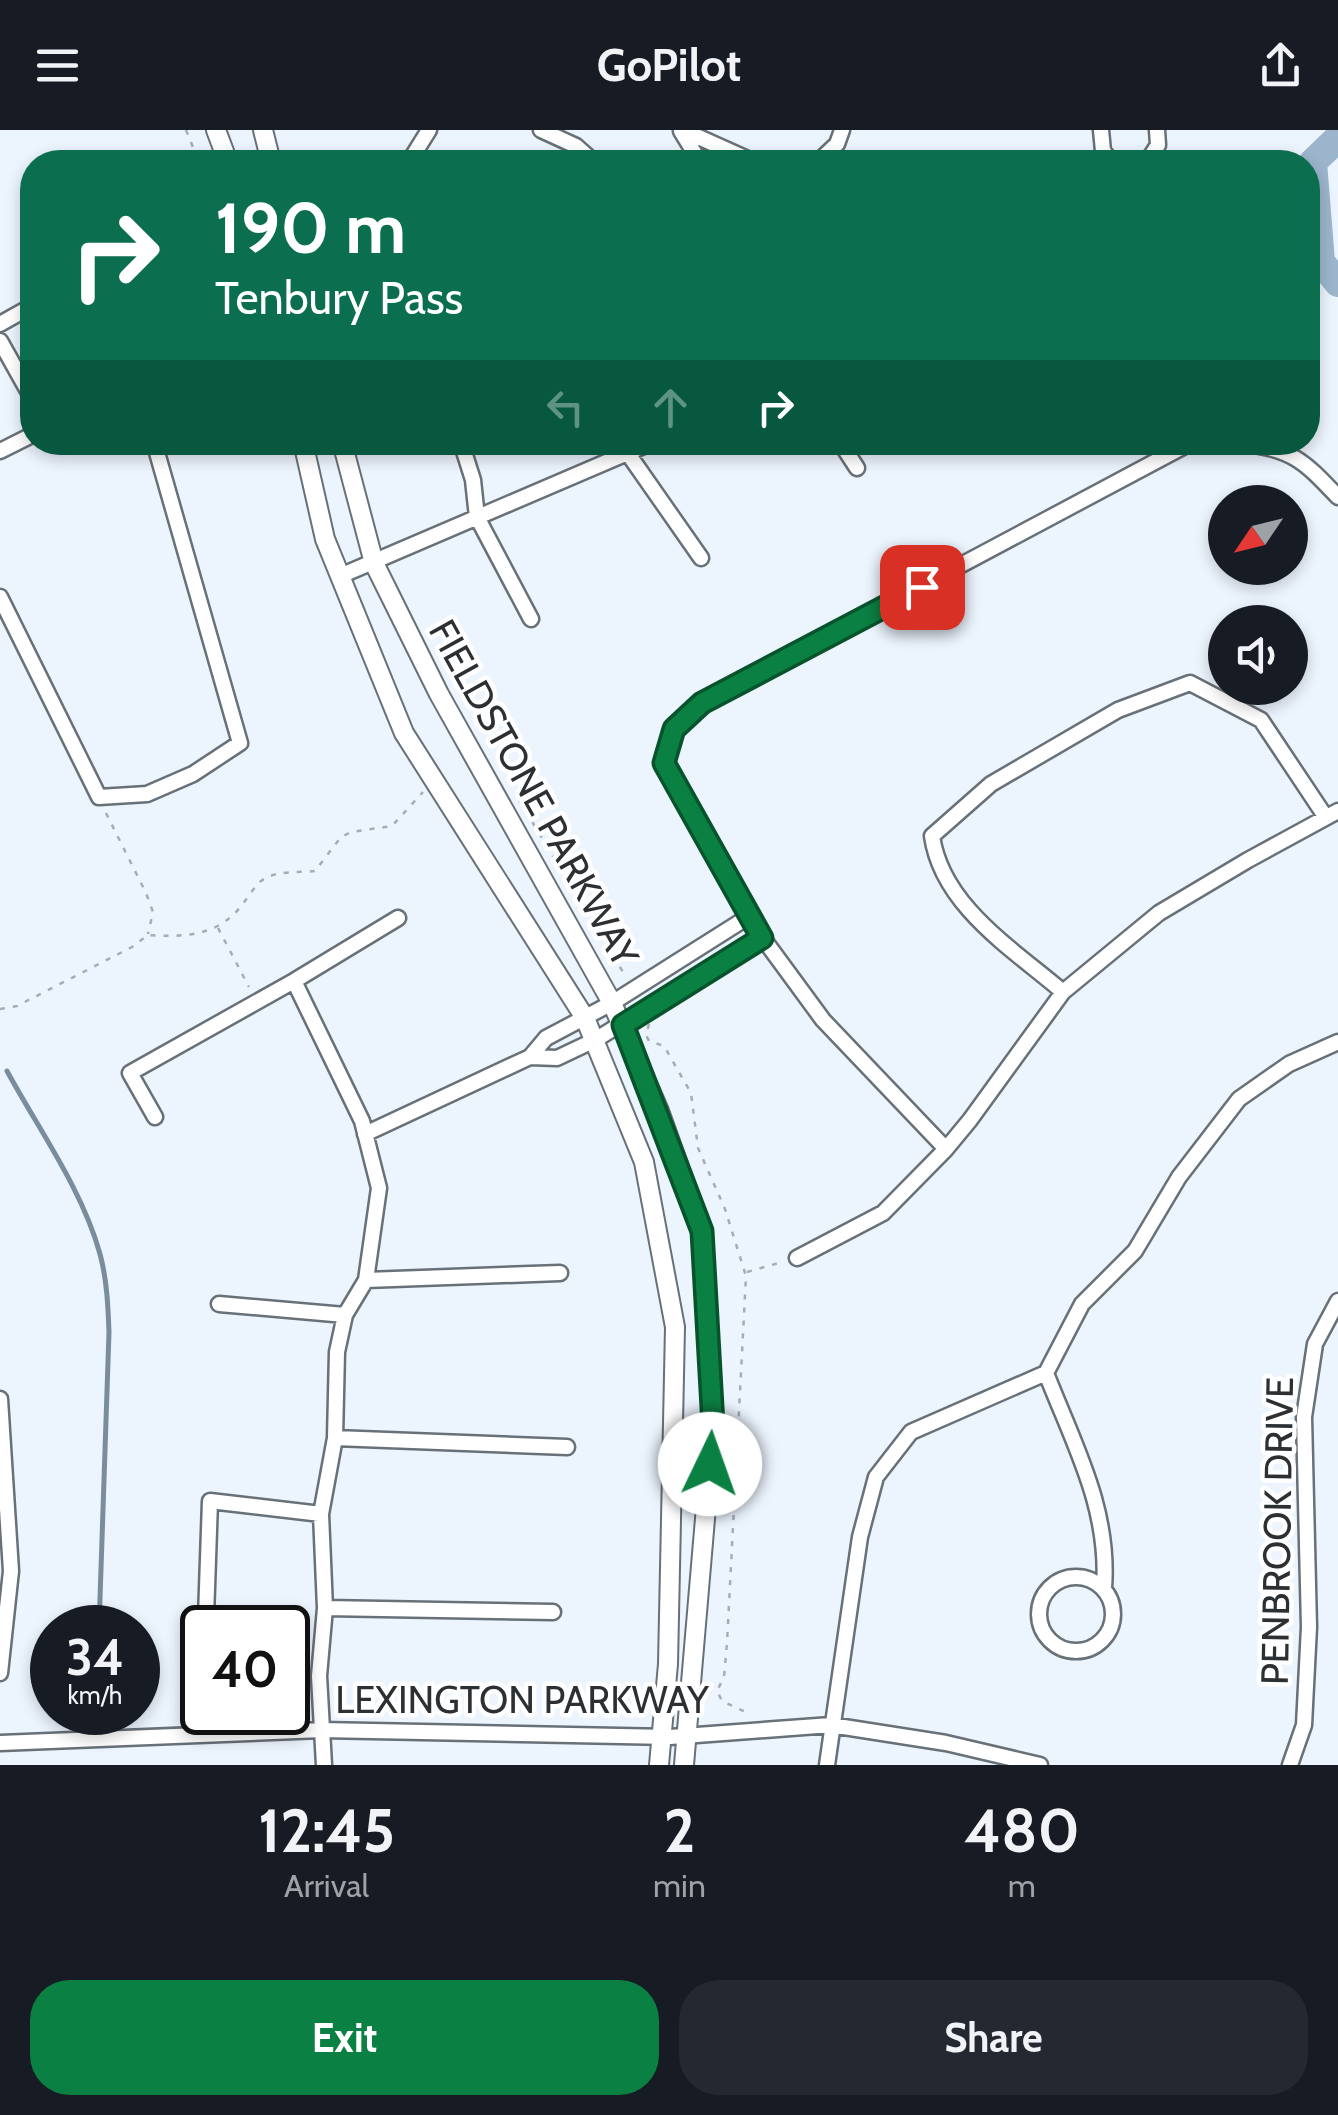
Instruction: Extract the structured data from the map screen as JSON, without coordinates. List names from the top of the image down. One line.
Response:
{"streets":{"street":["FIELDSTONE PARKWAY","PENBROOK DRIVE","LEXINGTON PARKWAY"]},"crossings":[["FIELDSTONE PARKWAY","LEXINGTON PARKWAY"]],"north":"bottom left","page":{"header":"GoPilot","turn":["190 m","Tenbury Pass"],"speed":"34 km/h","limit":"40","eta":["12:45","Arrival","2","min","480","m"],"buttons":["Exit","Share"]}}
